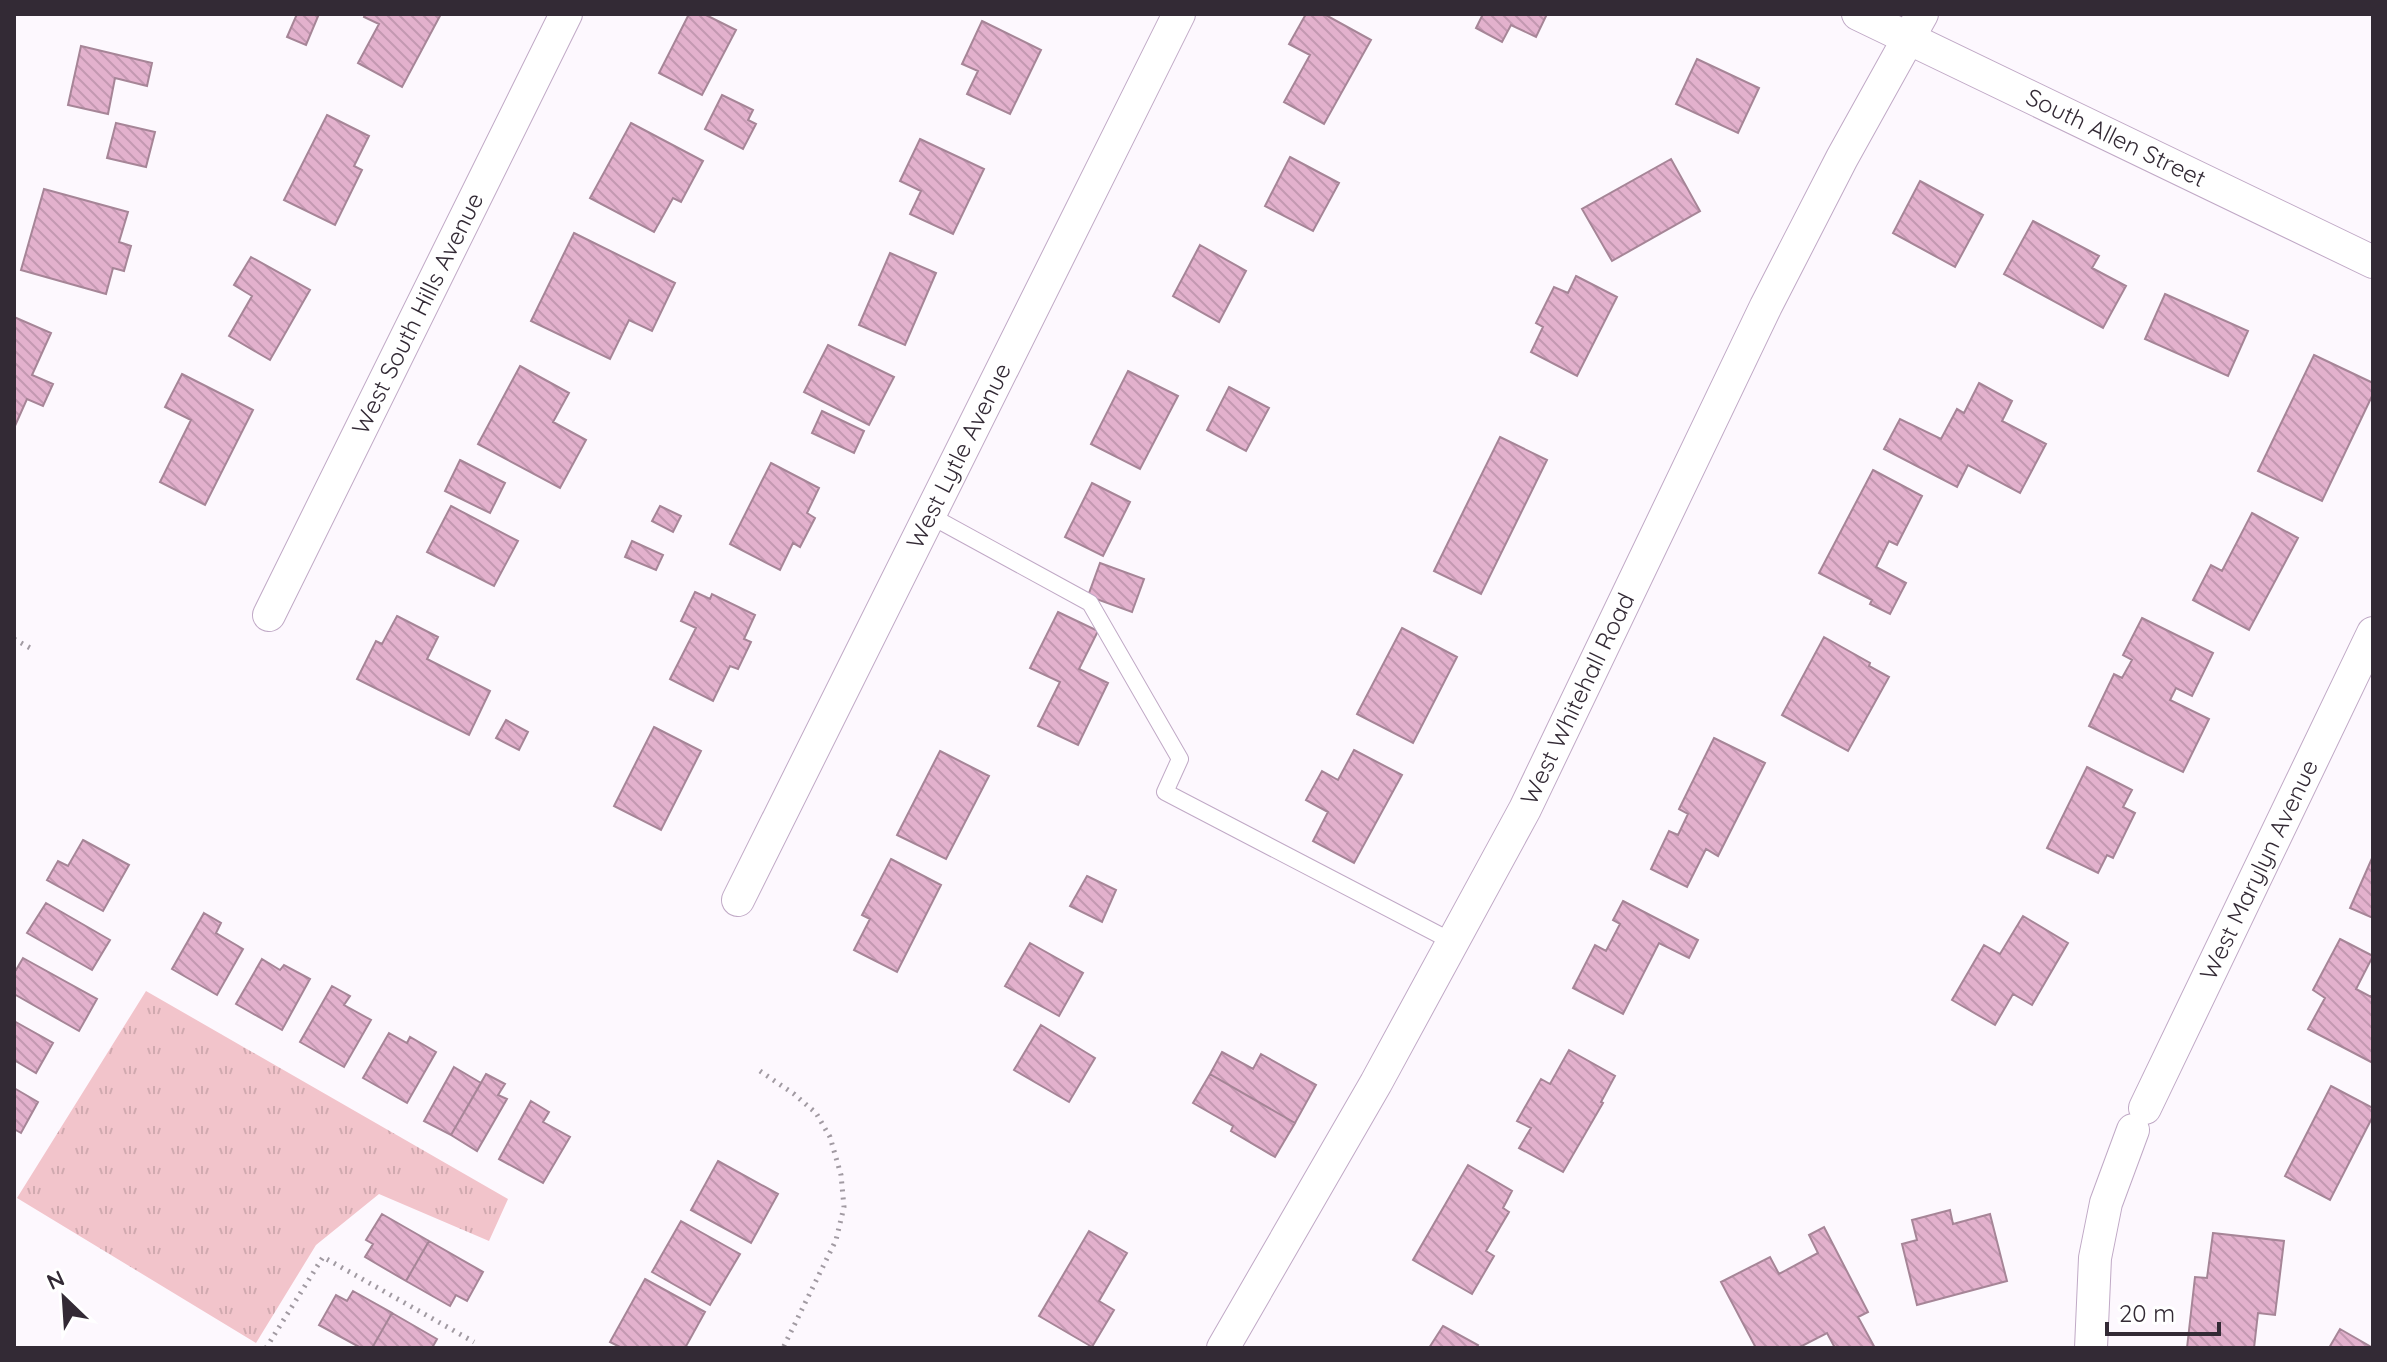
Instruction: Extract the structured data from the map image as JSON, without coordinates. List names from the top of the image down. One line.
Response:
{"streets":{"street":["South Allen Street","West South Hills Avenue","West Lytle Avenue","West Whitehall Road","West Marylyn Avenue"]},"crossings":[["South Allen Street","West Whitehall Road"]],"scale_bar":"20 m","north":"top left"}
